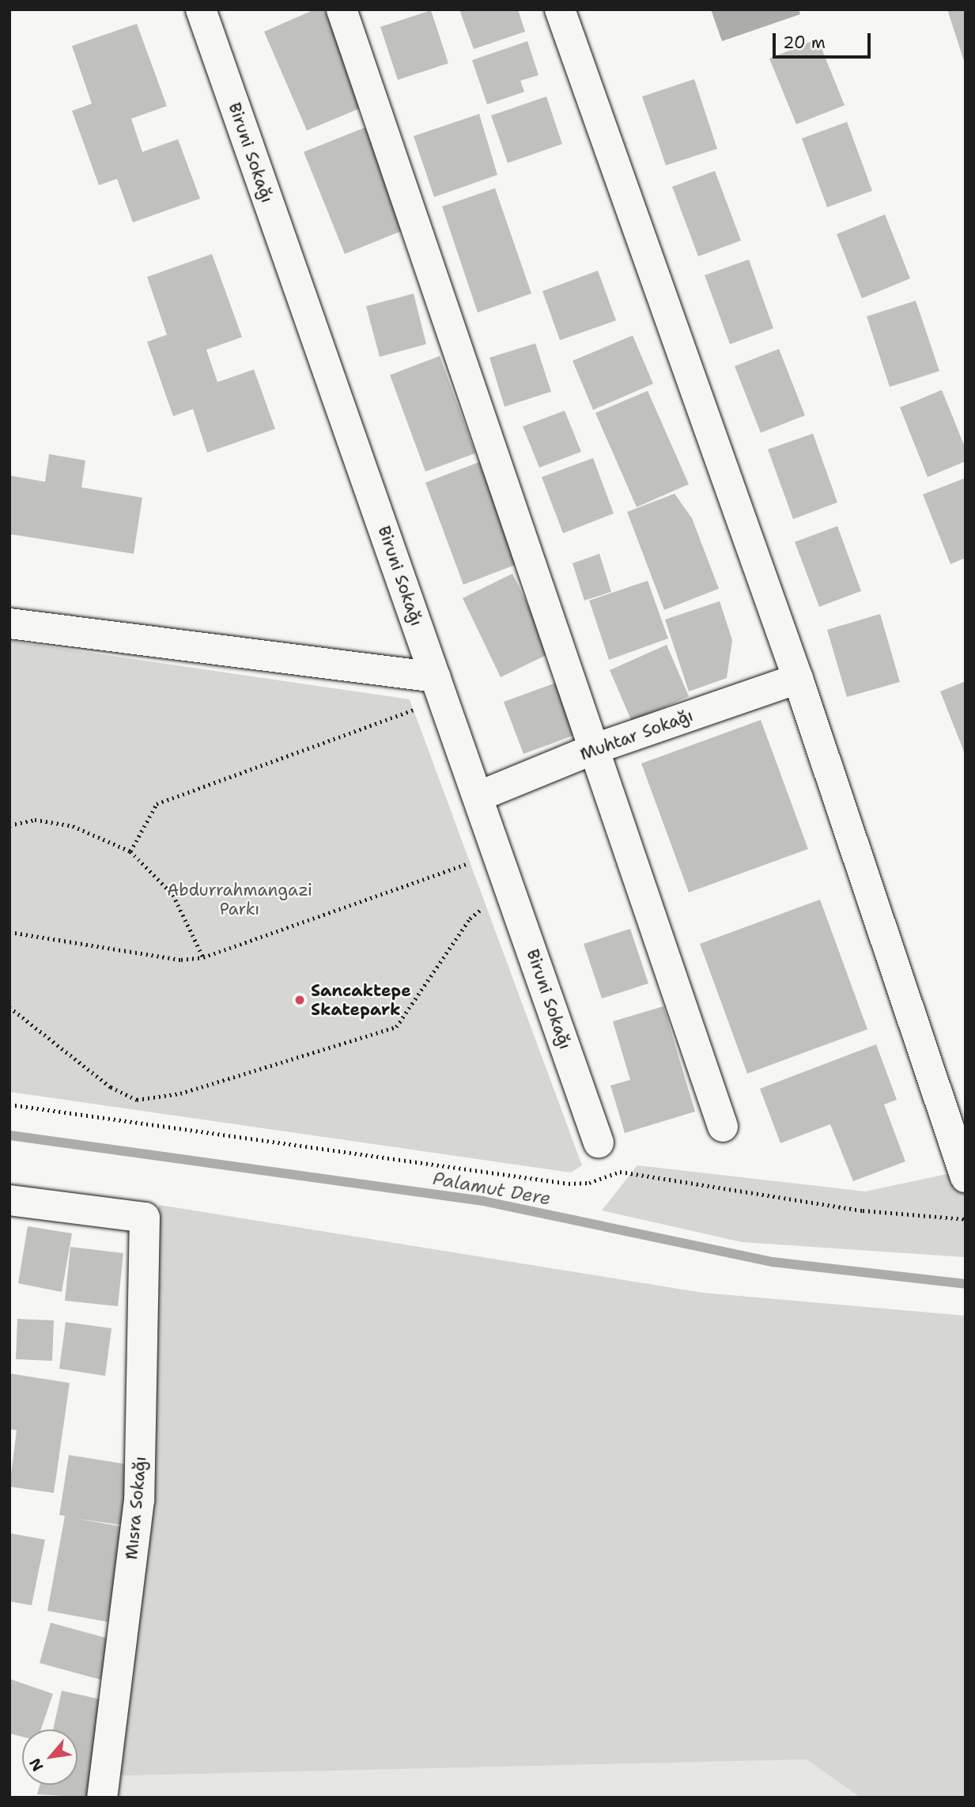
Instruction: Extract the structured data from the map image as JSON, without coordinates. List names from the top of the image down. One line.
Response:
{"streets":{"street":["Biruni Sokağı","Muhtar Sokağı","Mısra Sokağı"]},"crossings":[["Biruni Sokağı","Muhtar Sokağı"]],"water":["Palamut Dere"],"parks":["Abdurrahmangazi Parkı"],"places":["Sancaktepe Skatepark"],"scale_bar":"20 m","north":"bottom left"}
